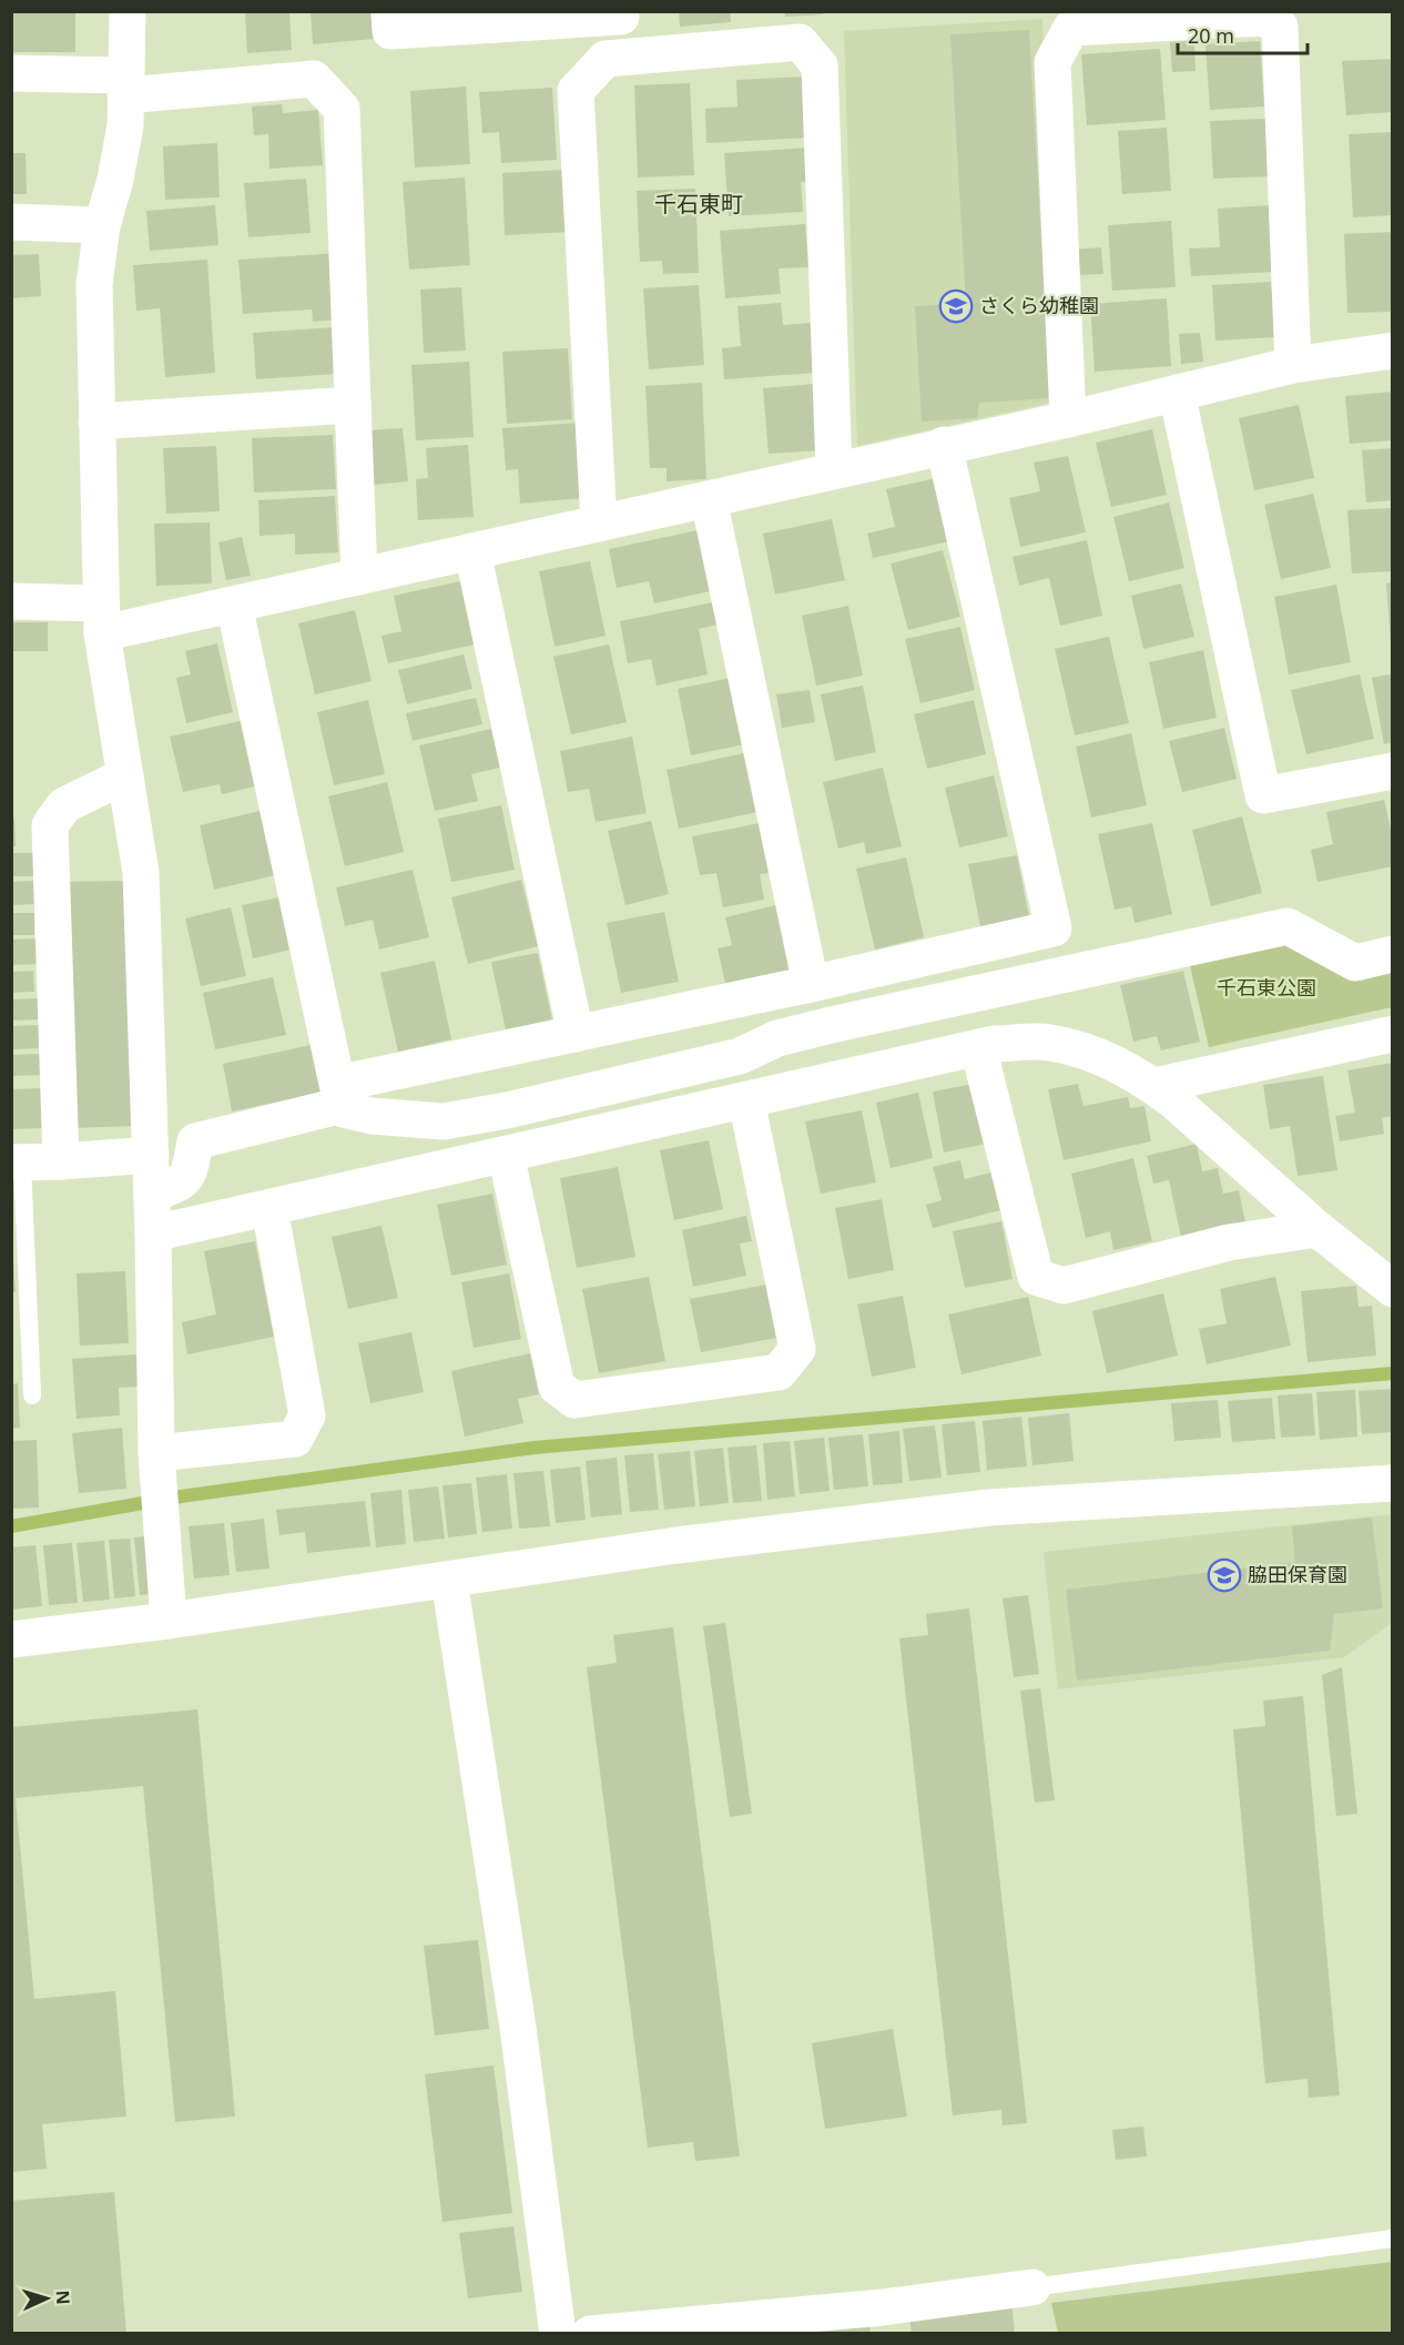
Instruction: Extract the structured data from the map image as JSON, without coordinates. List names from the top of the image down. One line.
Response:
{"districts":["千石東町"],"parks":["千石東公園"],"places":{"school or university":["さくら幼稚園","脇田保育園"]},"scale_bar":"20 m","north":"right"}
